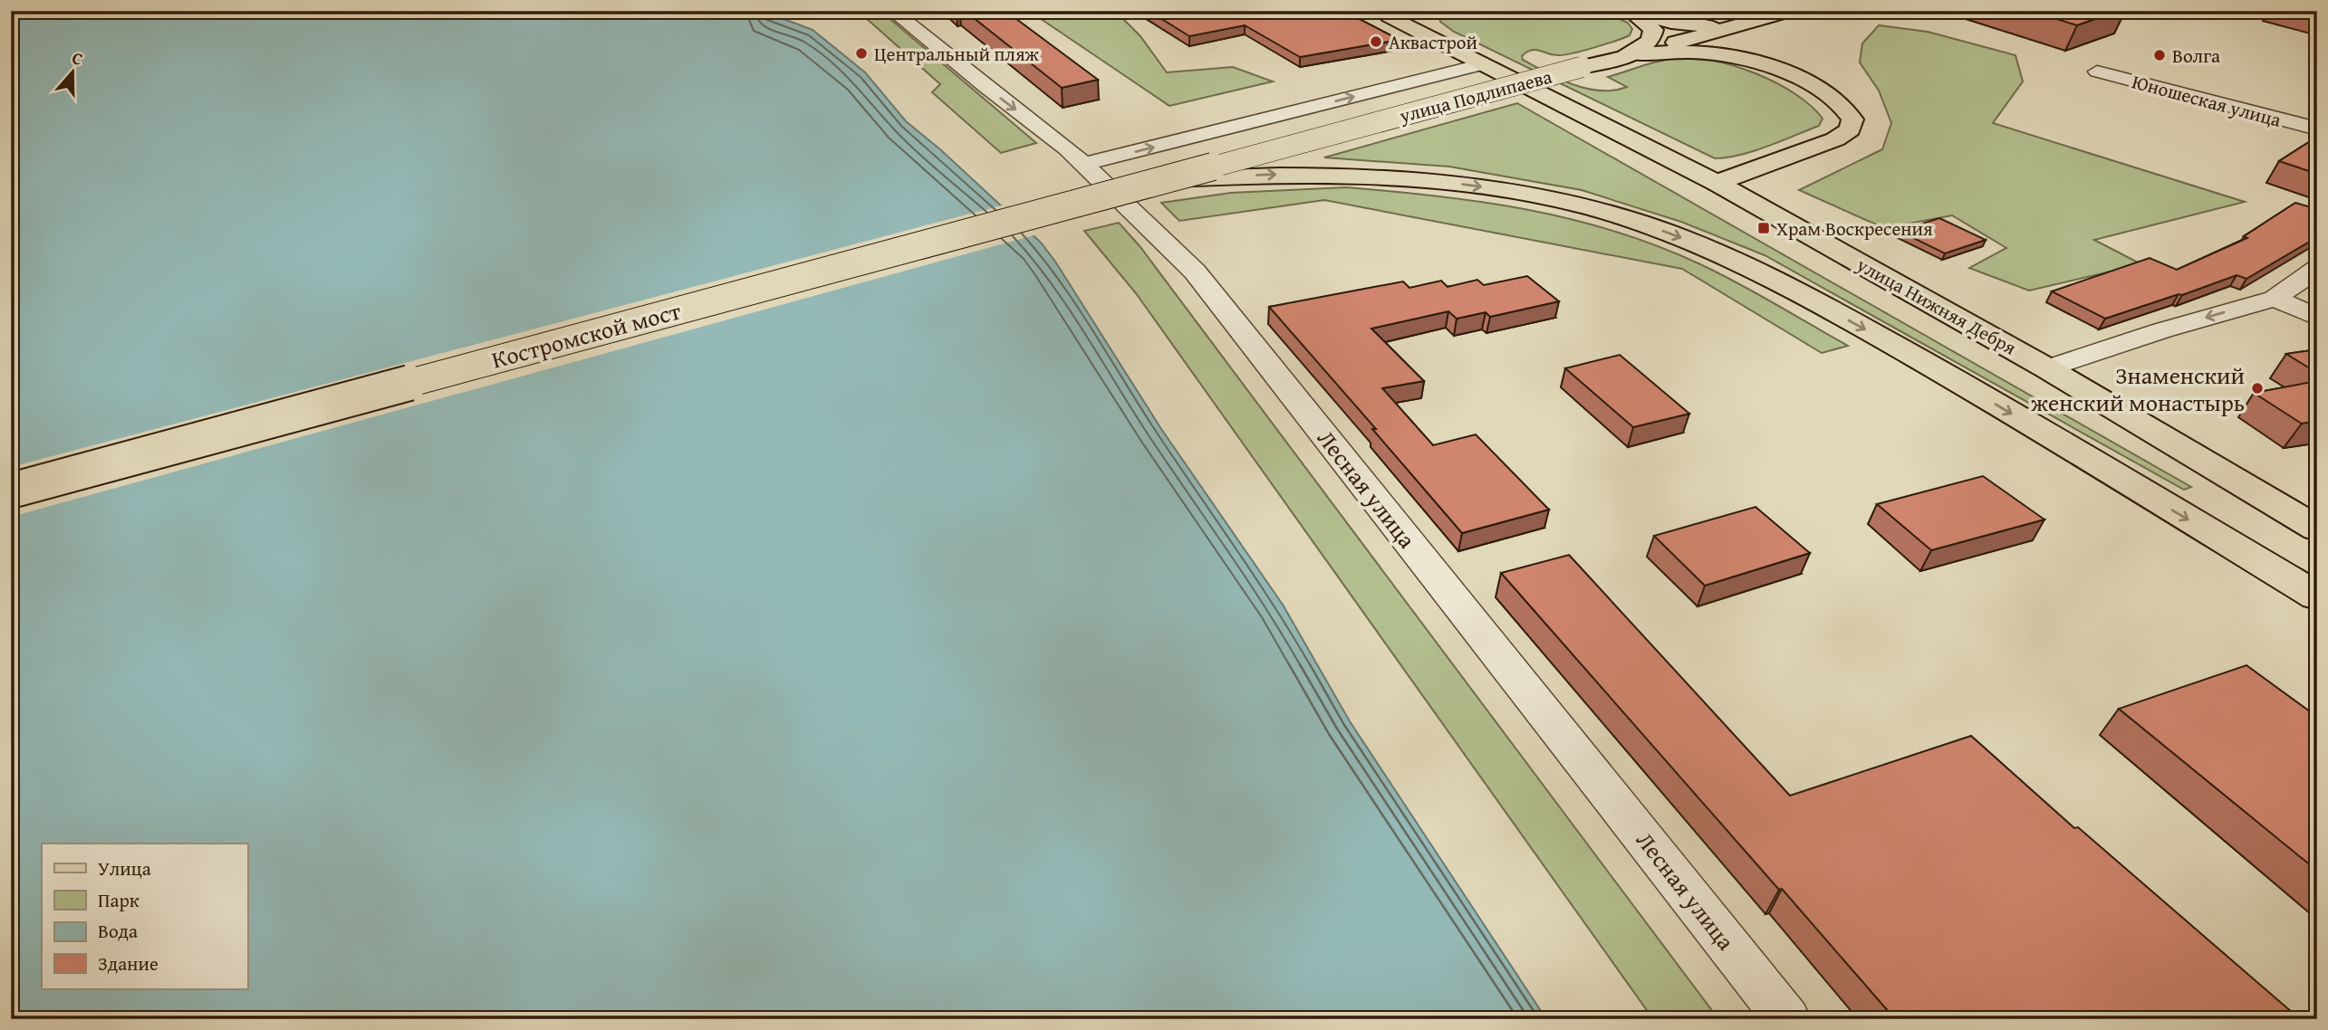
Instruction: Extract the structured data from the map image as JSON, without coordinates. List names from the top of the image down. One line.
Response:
{"streets":{"main road":["улица Подлипаева","улица Нижняя Дебря","Костромской мост"],"street":["Юношеская улица","Лесная улица"]},"crossings":[["улица Подлипаева","Костромской мост"]],"places":{"other":["Аквастрой","Центральный пляж","Волга","Знаменский женский монастырь"],"transit":["Храм Воскресения"]},"legend":["Улица","Парк","Вода","Здание"],"north":"top"}
